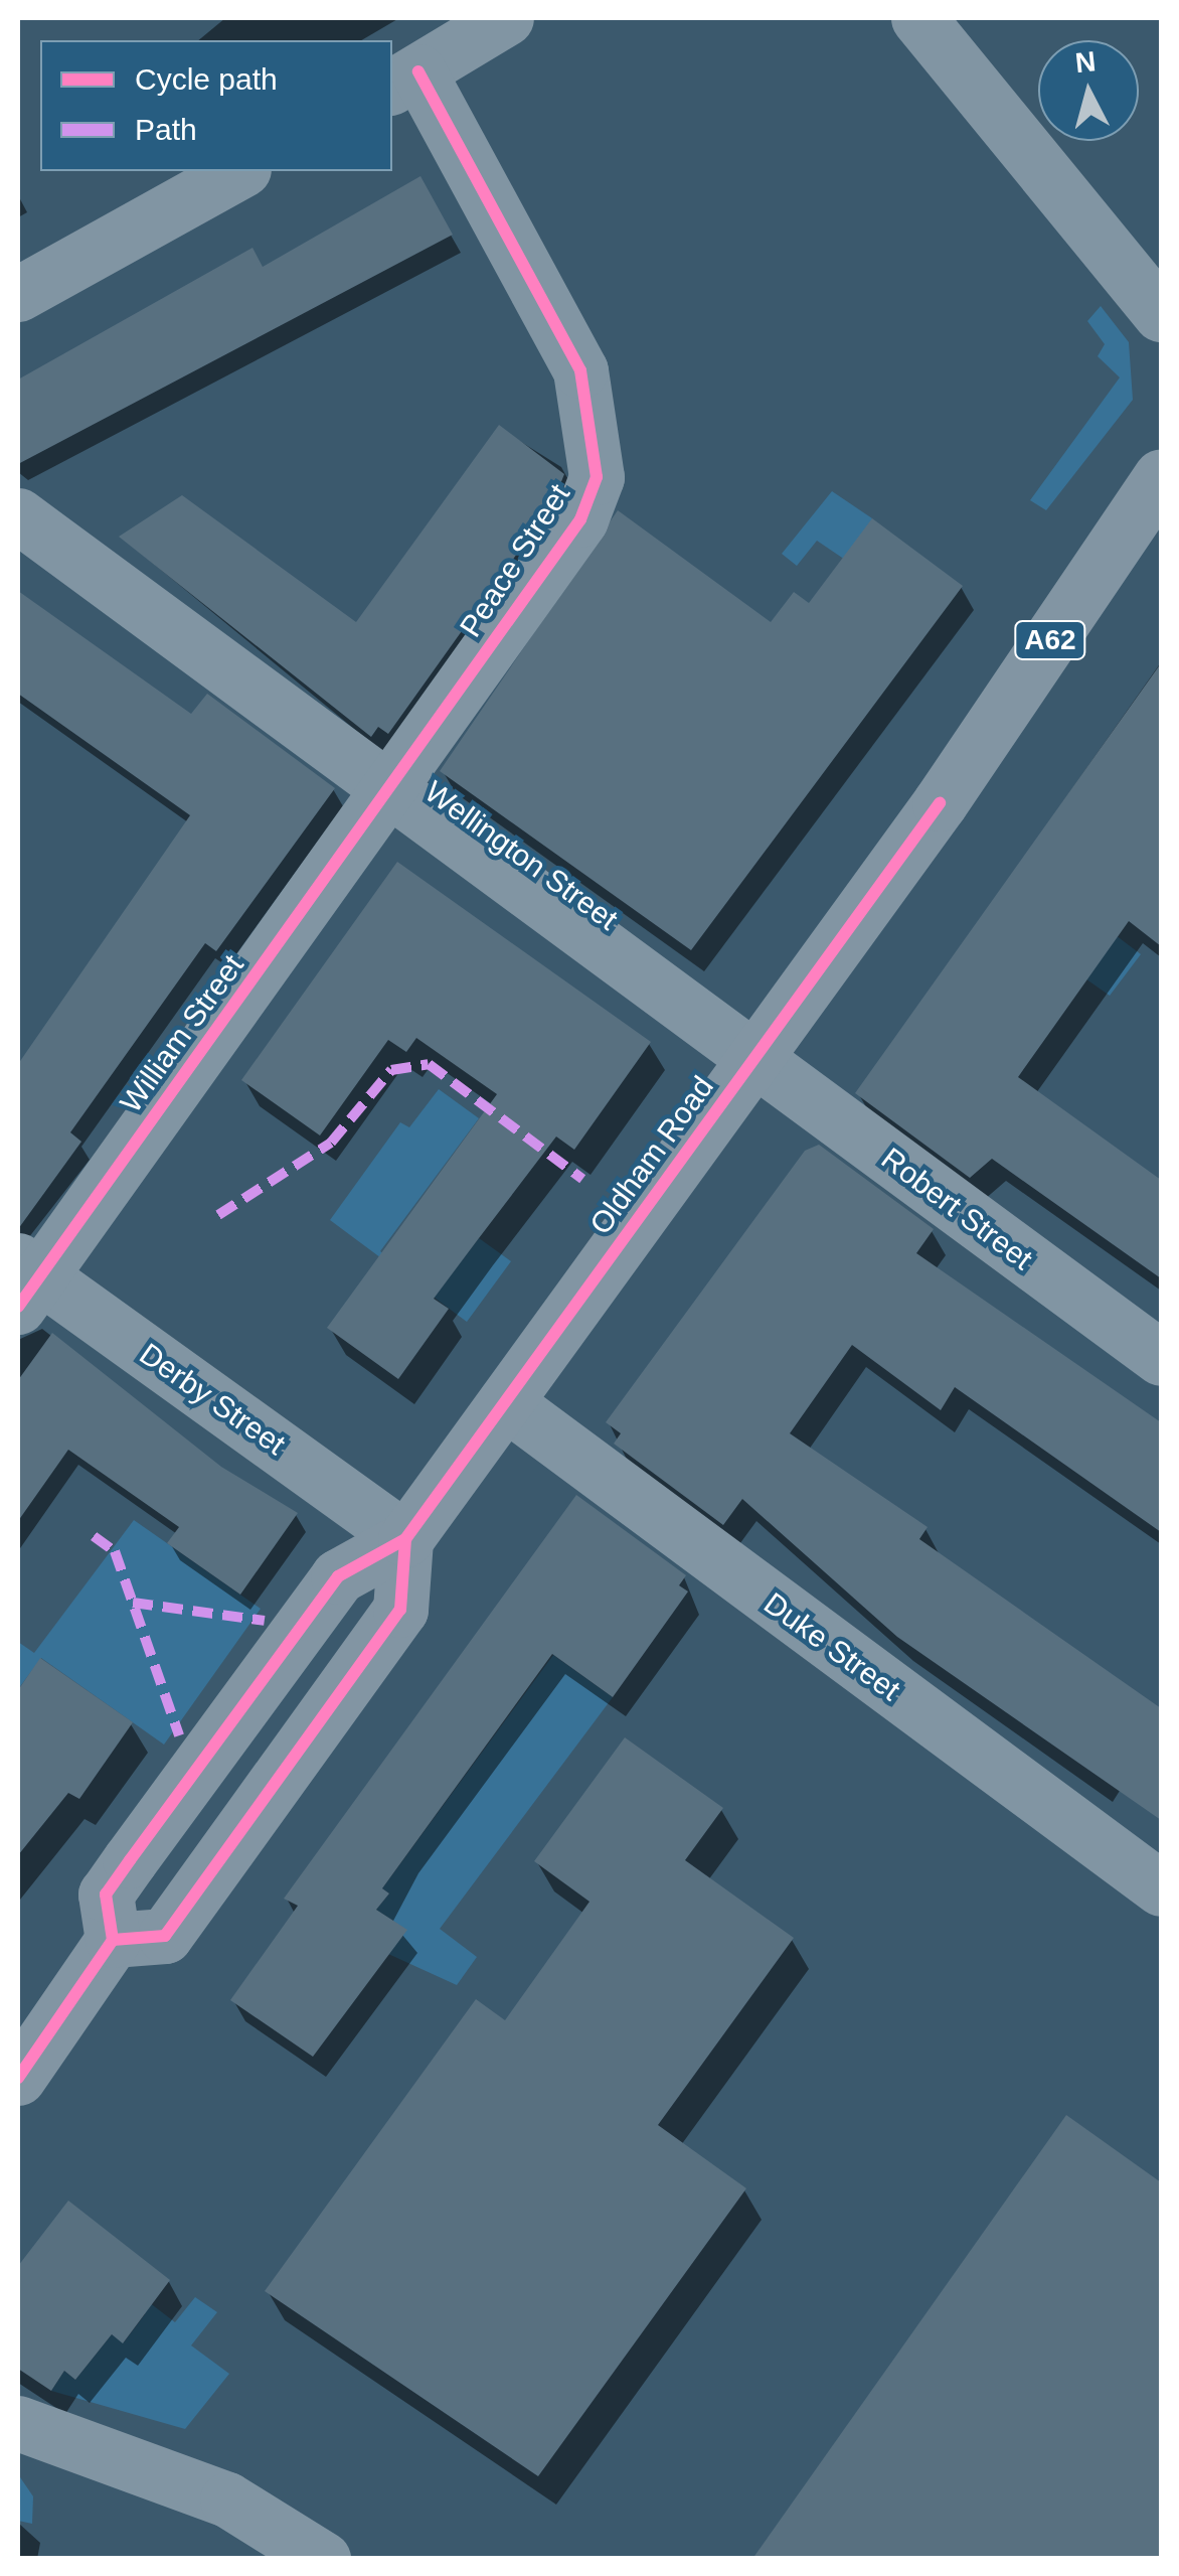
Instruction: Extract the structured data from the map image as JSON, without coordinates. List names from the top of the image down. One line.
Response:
{"streets":{"highway":["A62","Oldham Road"],"street":["Peace Street","Wellington Street","William Street","Robert Street","Derby Street","Duke Street"]},"crossings":[["Peace Street","Wellington Street"],["Peace Street","William Street"],["Wellington Street","William Street"],["Wellington Street","Oldham Road"],["Wellington Street","Robert Street"],["William Street","Derby Street"],["Oldham Road","Robert Street"],["Oldham Road","Derby Street"],["Oldham Road","Duke Street"]],"legend":["Cycle path","Path"],"north":"top"}
